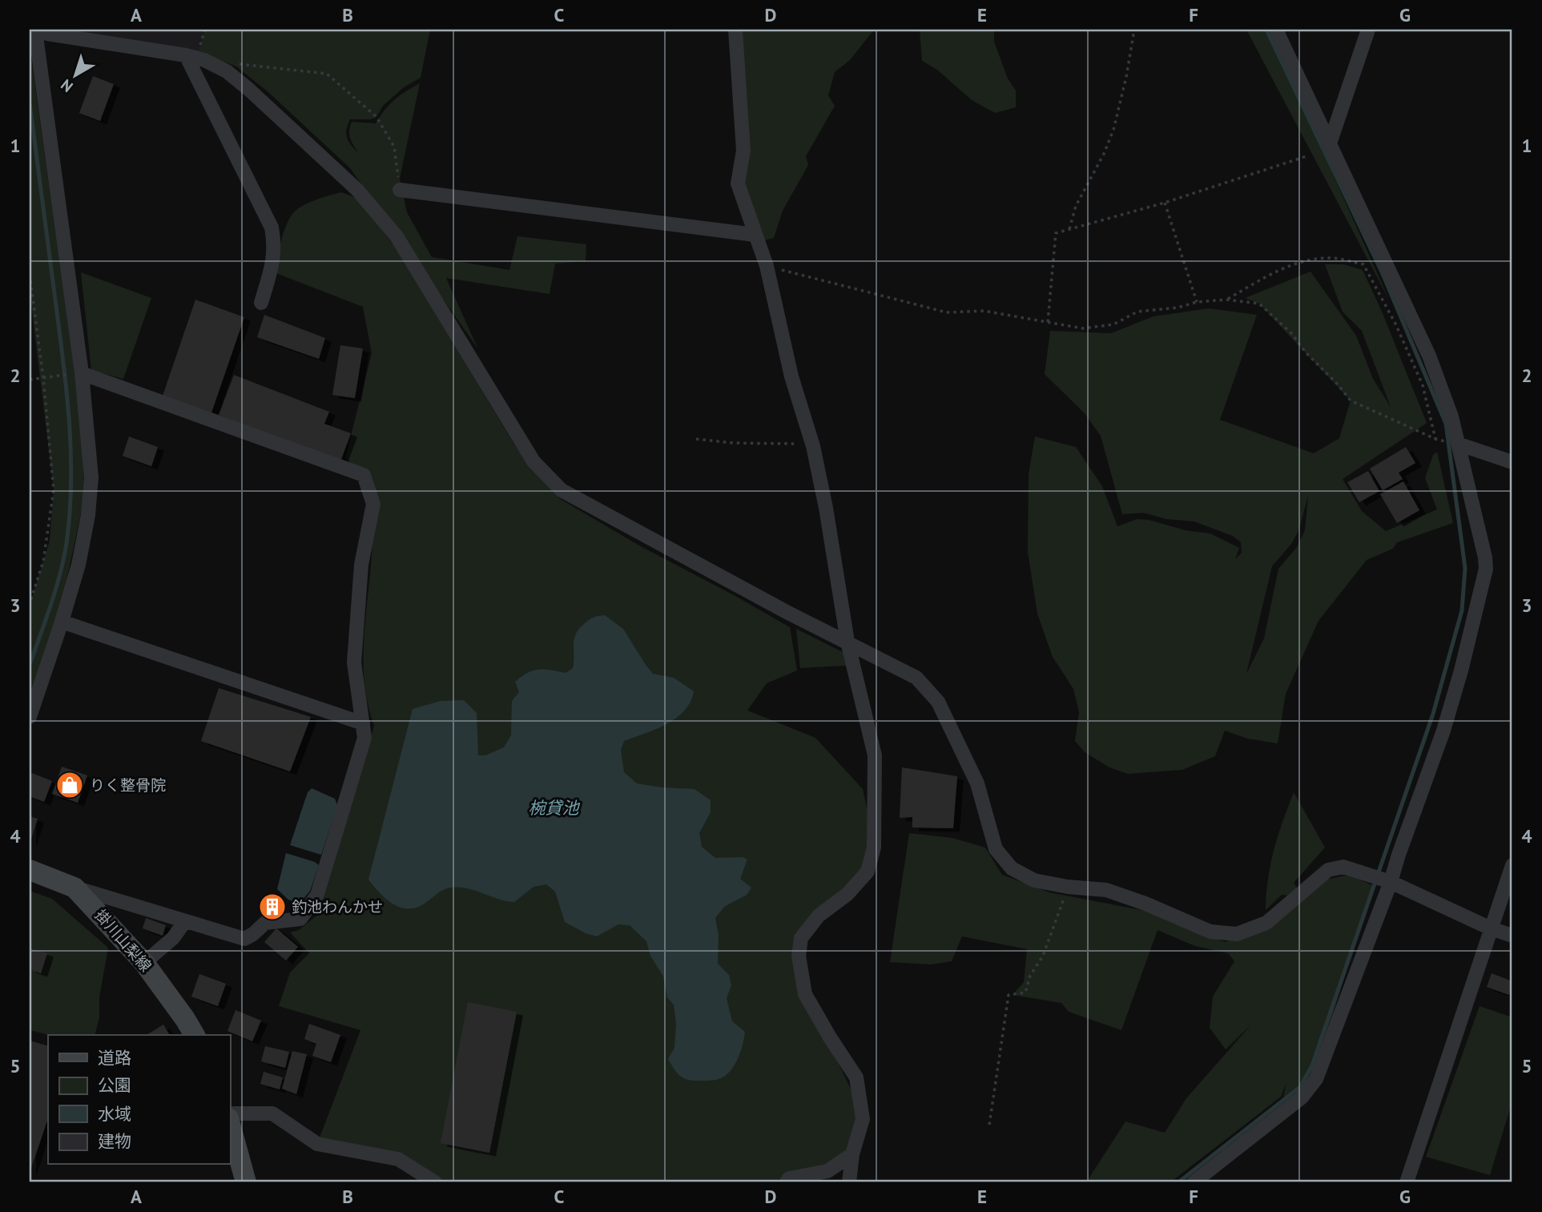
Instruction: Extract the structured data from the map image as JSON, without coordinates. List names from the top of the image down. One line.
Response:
{"streets":{"main road":["掛川山梨線"]},"water":["椀貸池"],"places":{"shop":["りく整骨院"],"building":["釣池わんかせ"]},"legend":["道路","公園","水域","建物"],"north":"bottom left","grid":{"columns":["A","B","C","D","E","F","G"],"rows":["1","2","3","4","5"]}}
